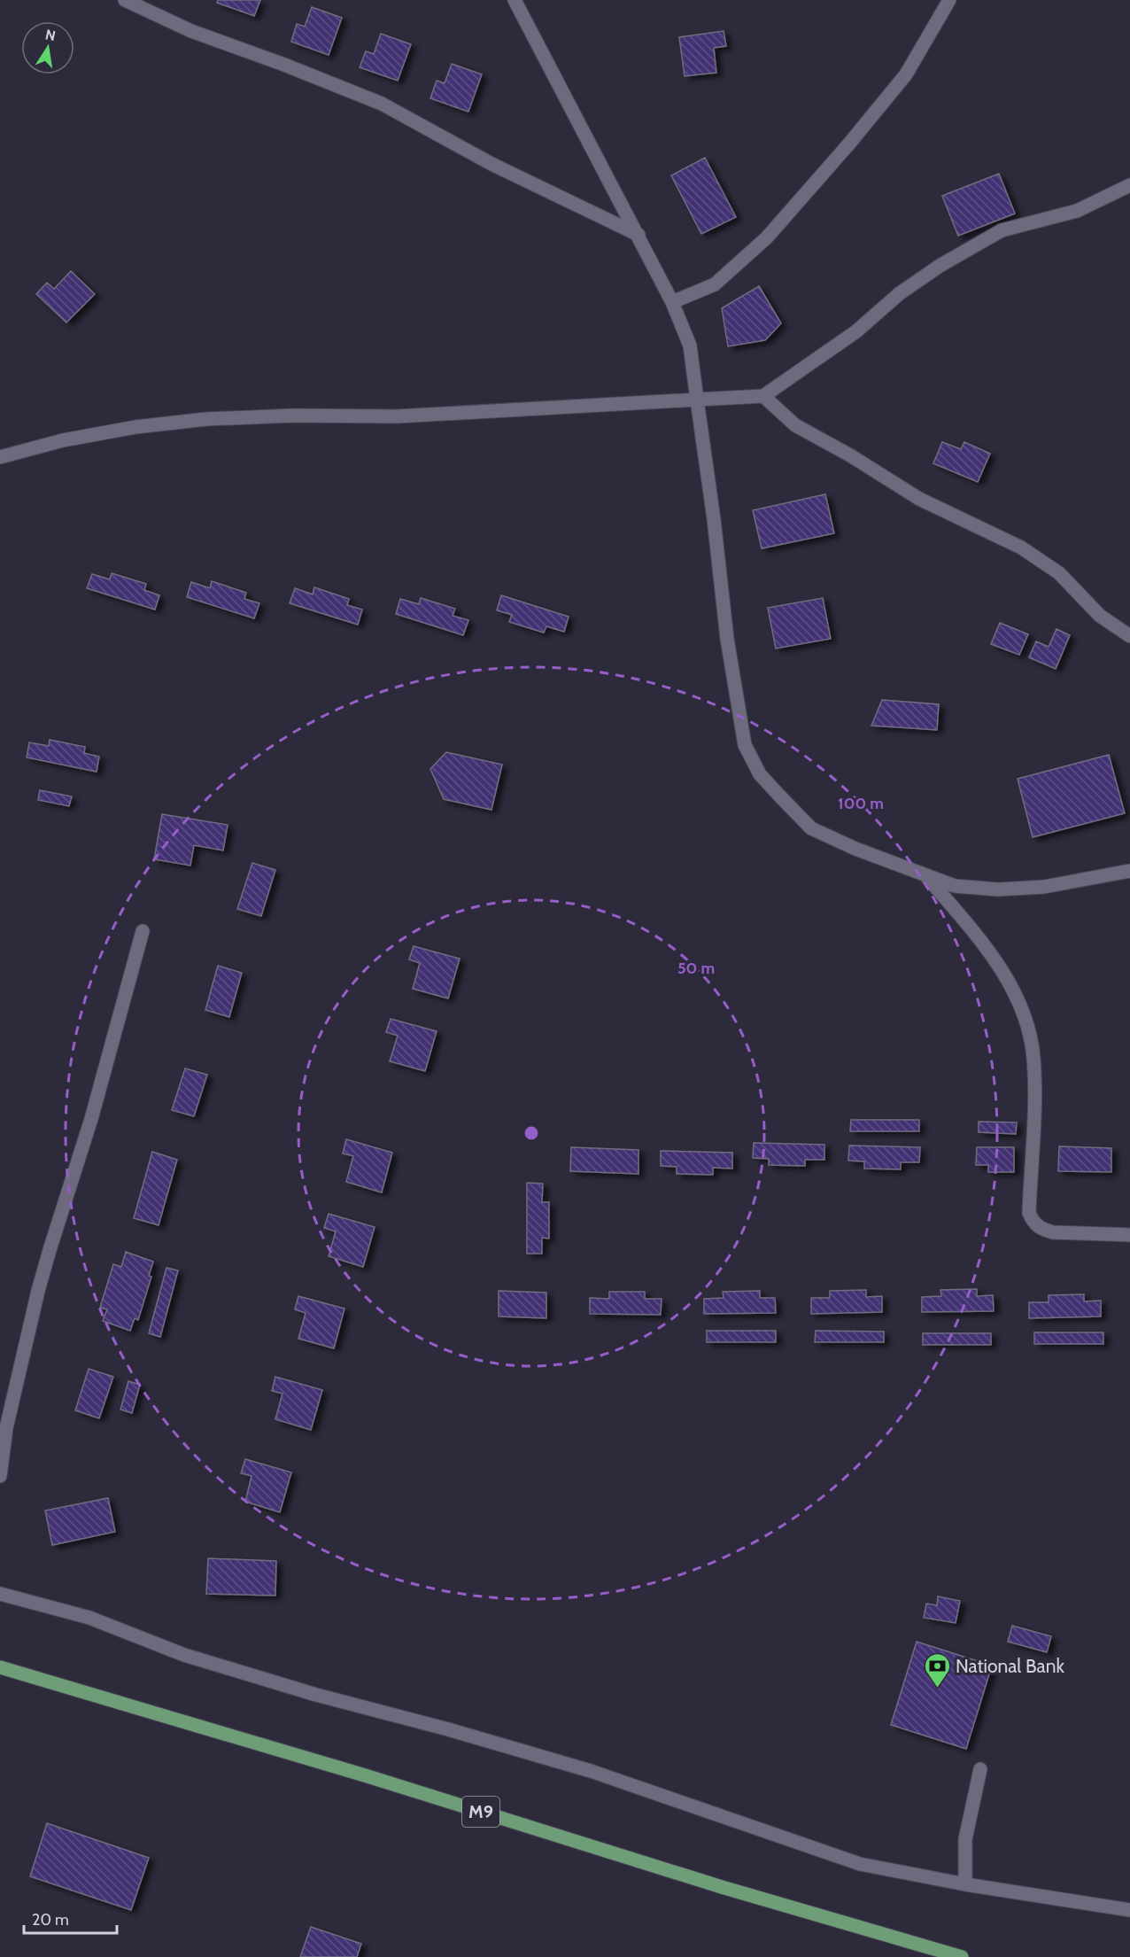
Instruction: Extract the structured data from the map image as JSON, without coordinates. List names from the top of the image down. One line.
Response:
{"streets":{"main road":["M9"]},"places":{"bank":["National Bank"]},"scale_bar":"20 m","north":"top","rings":["100 m","50 m"]}
